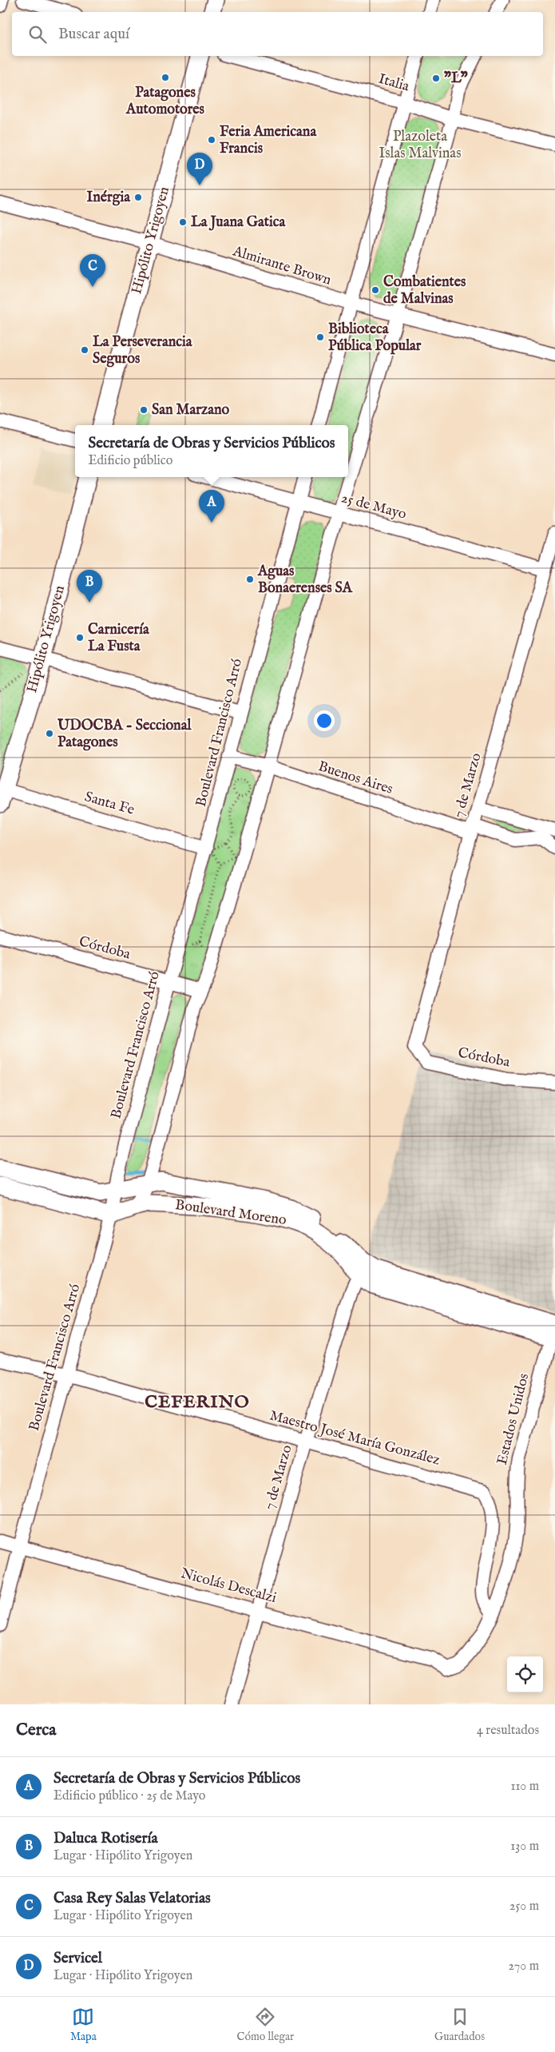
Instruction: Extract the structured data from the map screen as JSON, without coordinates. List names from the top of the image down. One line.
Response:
{"streets":{"main road":["Hipólito Yrigoyen","Boulevard Moreno"],"street":["Italia","Almirante Brown","25 de Mayo","Boulevard Francisco Arró","Buenos Aires","7 de Marzo","Santa Fe","Córdoba","Estados Unidos","Maestro José María González","Nicolás Descalzi"]},"crossings":[["Hipólito Yrigoyen","Almirante Brown"],["Hipólito Yrigoyen","Santa Fe"],["25 de Mayo","Boulevard Francisco Arró"],["25 de Mayo","7 de Marzo"],["Boulevard Francisco Arró","Buenos Aires"],["Boulevard Francisco Arró","Santa Fe"],["Boulevard Francisco Arró","Córdoba"],["Boulevard Francisco Arró","Boulevard Moreno"],["Boulevard Francisco Arró","Maestro José María González"],["Boulevard Francisco Arró","Nicolás Descalzi"],["Buenos Aires","7 de Marzo"],["7 de Marzo","Córdoba"],["7 de Marzo","Boulevard Moreno"],["7 de Marzo","Maestro José María González"],["7 de Marzo","Nicolás Descalzi"],["Boulevard Moreno","Estados Unidos"],["Estados Unidos","Maestro José María González"],["Estados Unidos","Nicolás Descalzi"]],"districts":["CEFERINO"],"parks":["Plazoleta Islas Malvinas"],"places":["Patagones Automotores","\"L\"","Feria Americana Francis","Inérgia","La Juana Gatica","Combatientes de Malvinas","Biblioteca Pública Popular","La Perseverancia Seguros","San Marzano","Aguas Bonaerenses SA","Carnicería La Fusta","UDOCBA - Seccional Patagones"],"page":{"search":"Buscar aquí","pins":["D","C","A","B"],"popup":["Secretaría de Obras y Servicios Públicos","Edificio público"],"heading":["Cerca","4 resultados"],"list":[{"mark":"A","name":"Secretaría de Obras y Servicios Públicos","note":"Edificio público · 25 de Mayo","value":"110 m"},{"mark":"B","name":"Daluca Rotisería","note":"Lugar · Hipólito Yrigoyen","value":"130 m"},{"mark":"C","name":"Casa Rey Salas Velatorias","note":"Lugar · Hipólito Yrigoyen","value":"250 m"},{"mark":"D","name":"Servicel","note":"Lugar · Hipólito Yrigoyen","value":"270 m"}],"nav":["Mapa","Cómo llegar","Guardados"]}}
